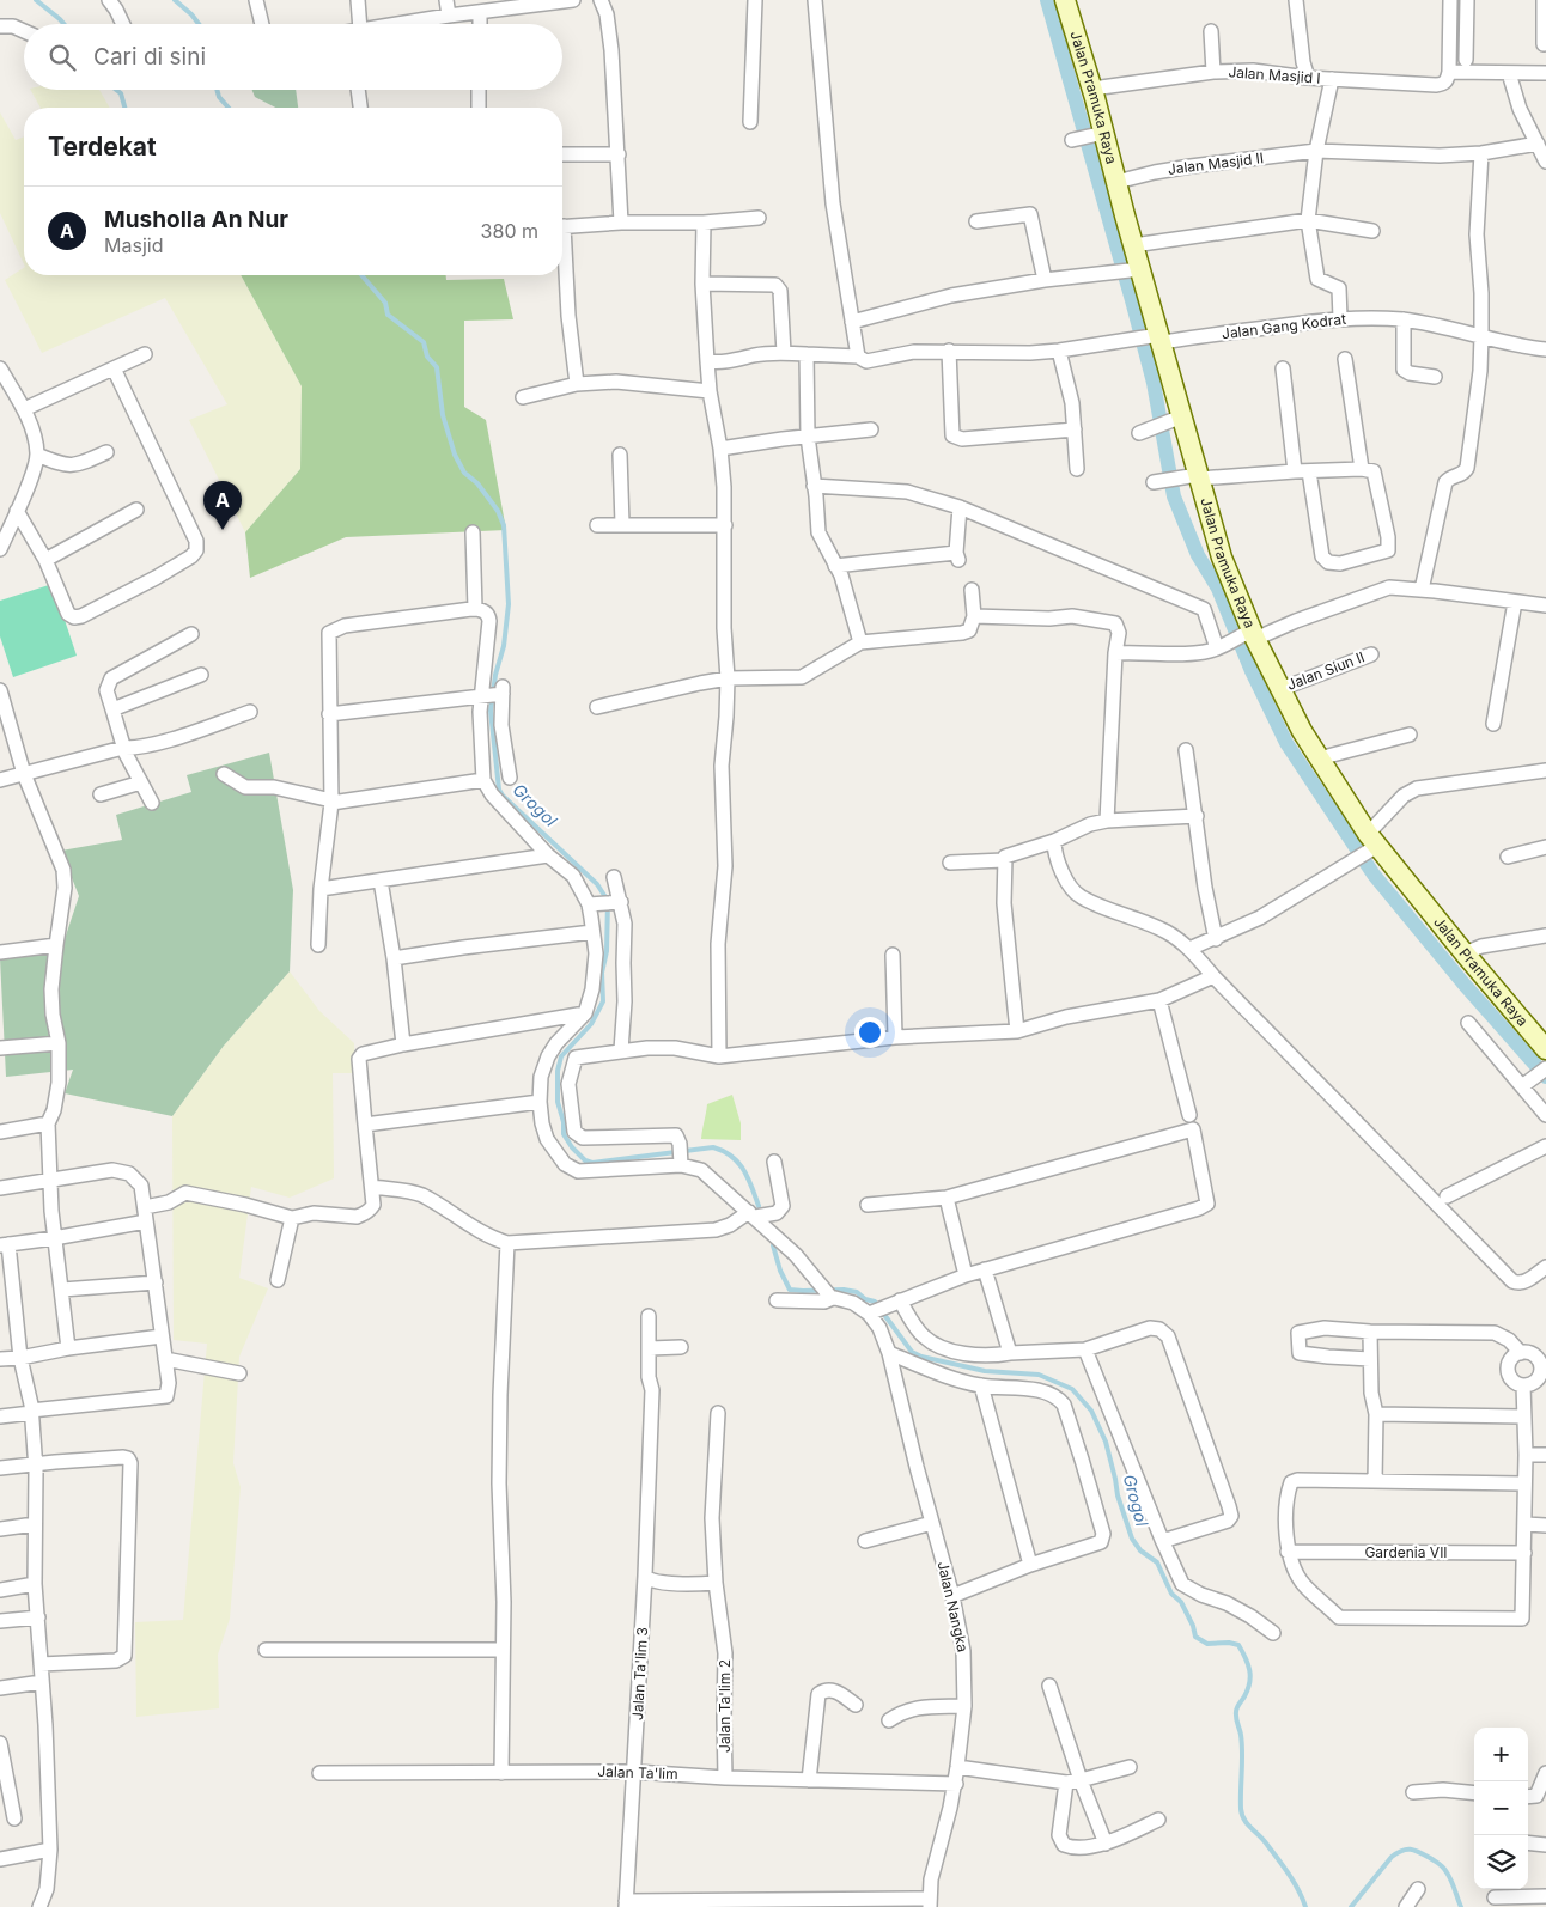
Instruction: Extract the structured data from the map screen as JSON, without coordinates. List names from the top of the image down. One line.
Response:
{"streets":{"street":["Jalan Masjid I","Jalan Pramuka Raya","Jalan Masjid II","Jalan Gang Kodrat","Jalan Siun II","Gardenia VII","Jalan Nangka","Jalan Ta'lim 3","Jalan Ta'lim 2","Jalan Ta'lim"]},"crossings":[["Jalan Masjid I","Jalan Pramuka Raya"],["Jalan Pramuka Raya","Jalan Masjid II"],["Jalan Pramuka Raya","Jalan Gang Kodrat"],["Jalan Pramuka Raya","Jalan Siun II"],["Jalan Nangka","Jalan Ta'lim"],["Jalan Ta'lim 3","Jalan Ta'lim"],["Jalan Ta'lim 2","Jalan Ta'lim"]],"water":["Grogol"],"page":{"search":"Cari di sini","heading":"Terdekat","list":[{"mark":"A","name":"Musholla An Nur","note":"Masjid","value":"380 m"}],"pins":"A","map_buttons":["+","−"]}}
